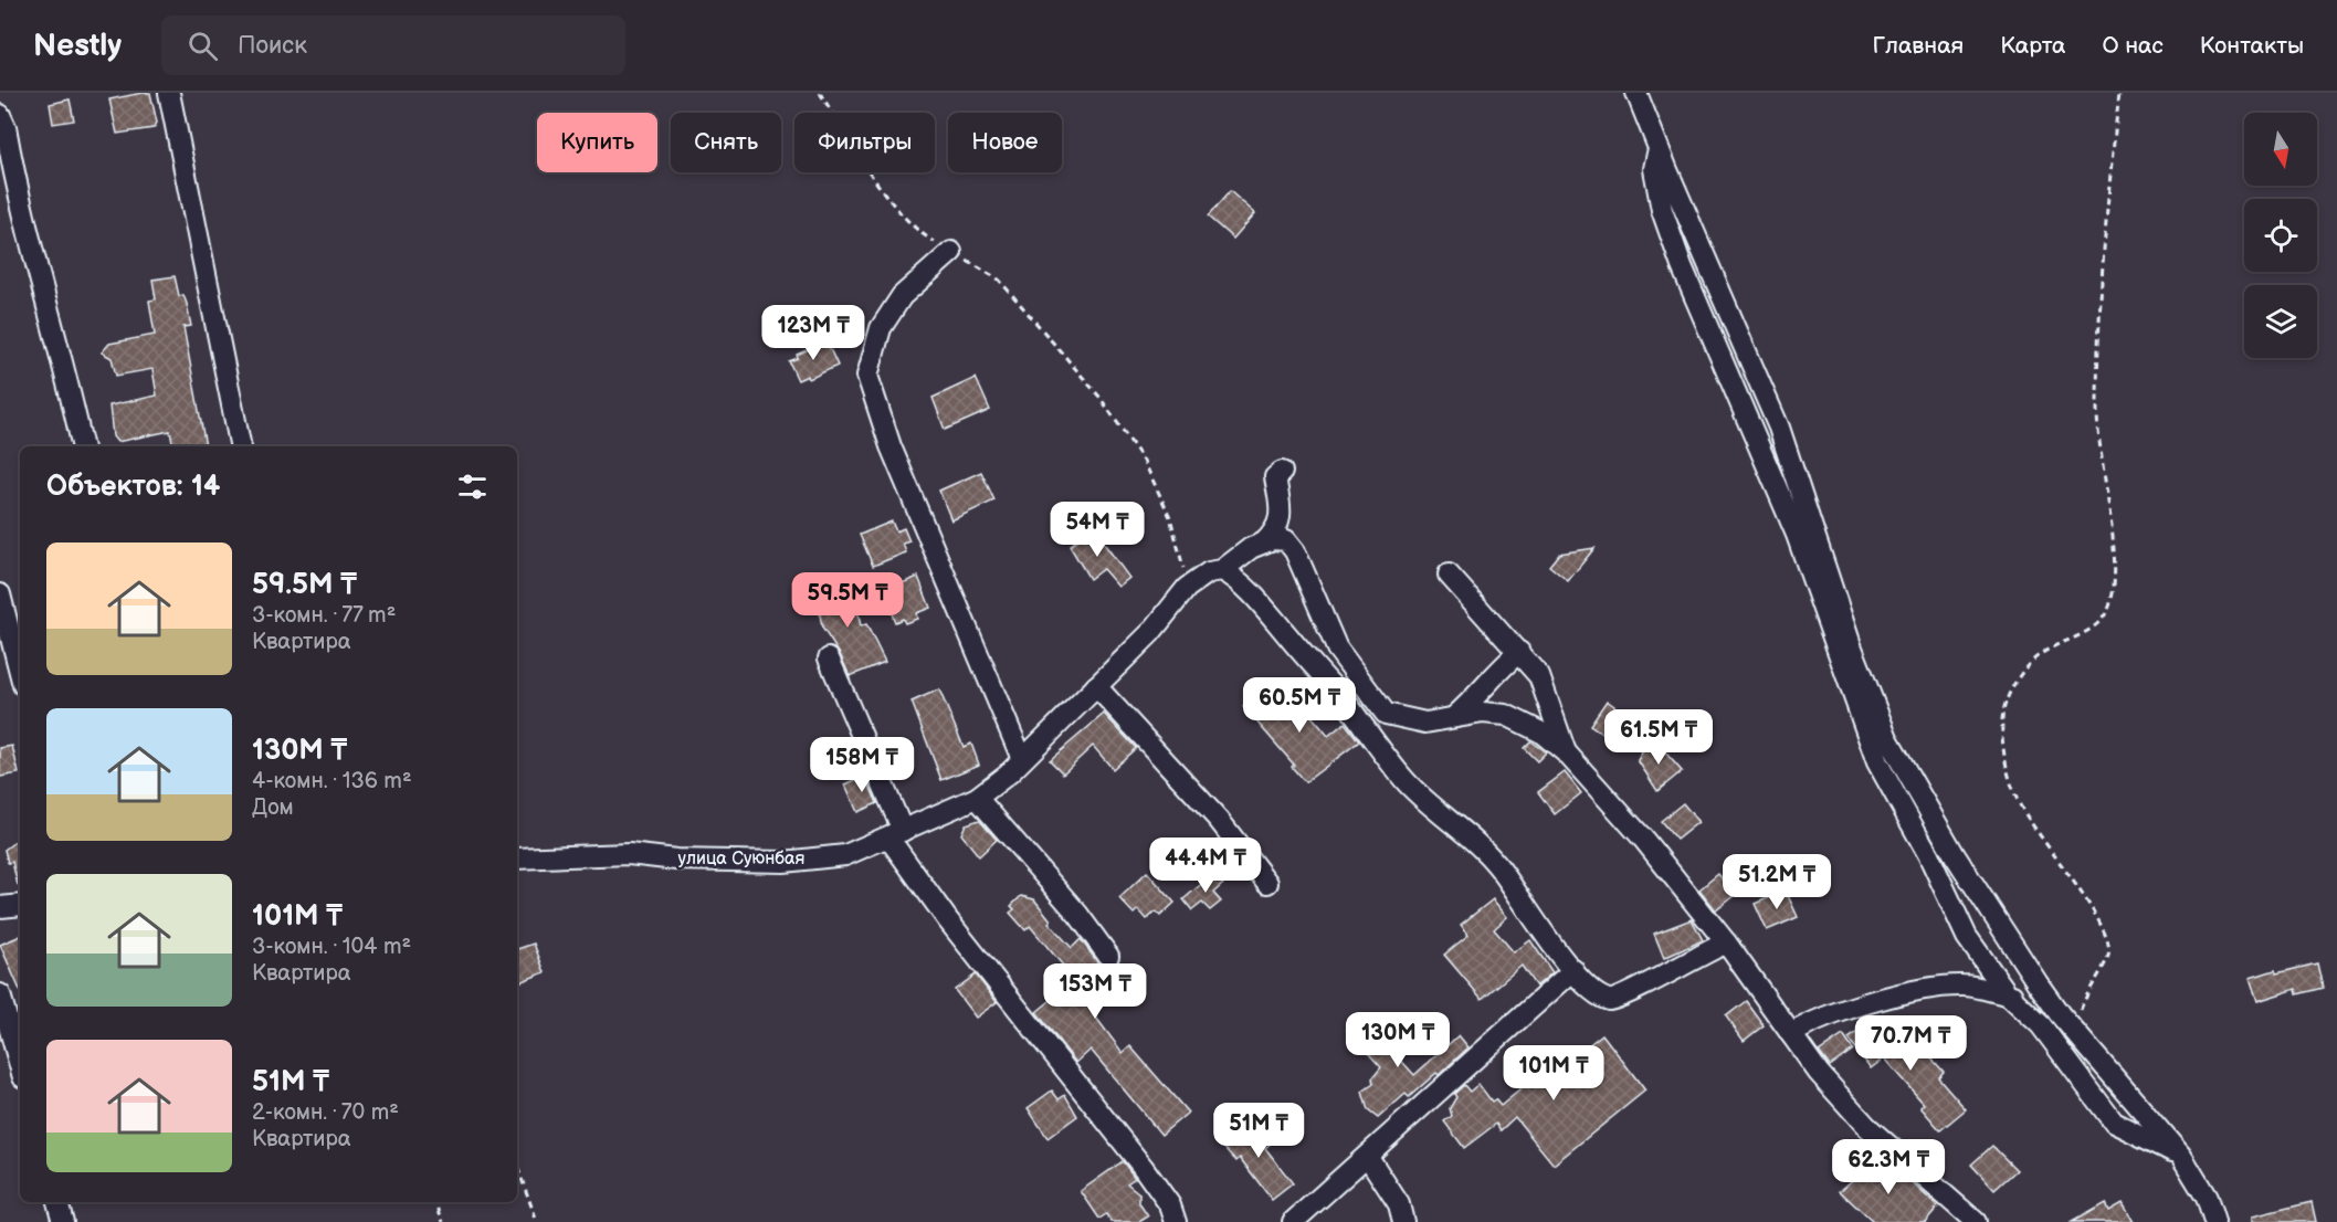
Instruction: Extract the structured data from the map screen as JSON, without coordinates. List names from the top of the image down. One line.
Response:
{"streets":{"street":["улица Суюнбая"]},"north":"bottom","page":{"header":"Nestly","search":"Поиск","nav":["Главная","Карта","О нас","Контакты"],"chip":["Купить","Снять","Фильтры","Новое"],"price":["123M ₸","54M ₸","59.5M ₸","60.5M ₸","61.5M ₸","158M ₸","44.4M ₸","51.2M ₸","153M ₸","130M ₸","70.7M ₸","101M ₸","51M ₸","62.3M ₸"],"heading":"Объектов: 14","list":[{"name":"59.5M ₸","note":"3-комн. · 77 m² · Квартира"},{"name":"130M ₸","note":"4-комн. · 136 m² · Дом"},{"name":"101M ₸","note":"3-комн. · 104 m² · Квартира"},{"name":"51M ₸","note":"2-комн. · 70 m² · Квартира"}]}}
